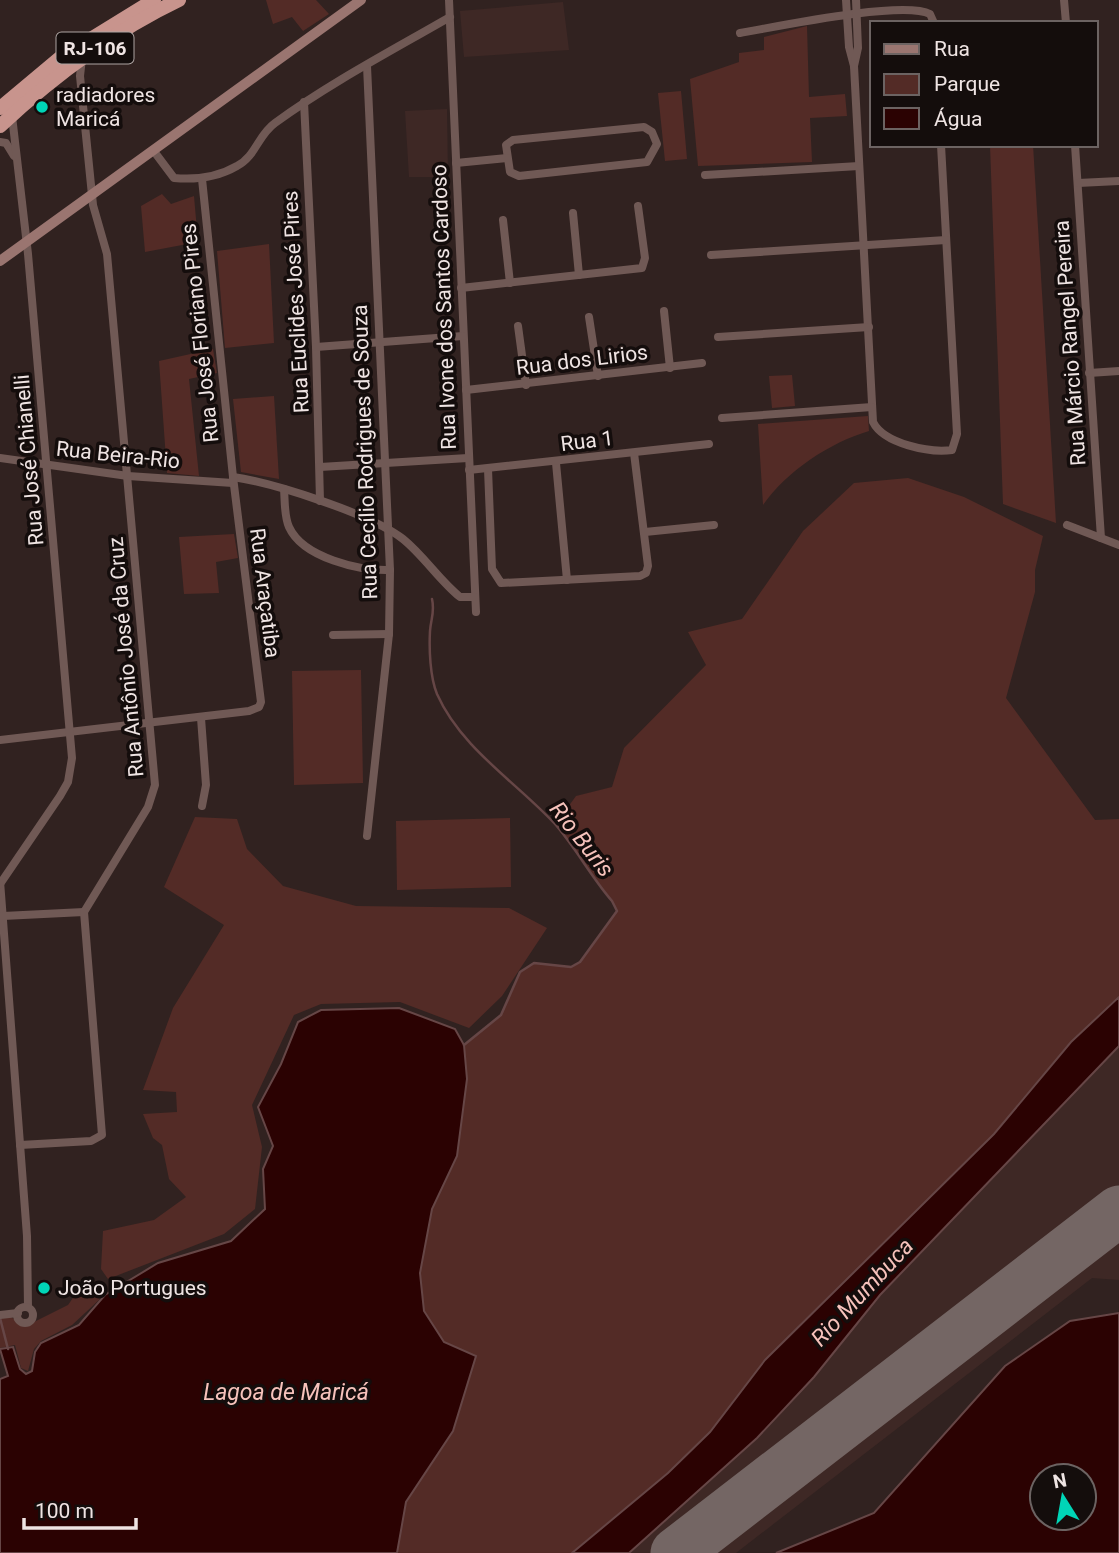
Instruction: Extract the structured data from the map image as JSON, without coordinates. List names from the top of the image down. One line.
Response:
{"streets":{"highway":["RJ-106"],"street":["Rua Euclides José Pires","Rua Ivone dos Santos Cardoso","Rua José Floriano Pires","Rua Márcio Rangel Pereira","Rua dos Lirios","Rua 1","Rua Cecílio Rodrigues de Souza","Rua Beira-Rio","Rua José Chianelli","Rua Araçatiba","Rua Antônio José da Cruz"]},"crossings":[["RJ-106","Rua José Chianelli"],["RJ-106","Rua Antônio José da Cruz"],["Rua Euclides José Pires","Rua Beira-Rio"],["Rua Ivone dos Santos Cardoso","Rua dos Lirios"],["Rua Ivone dos Santos Cardoso","Rua 1"],["Rua Ivone dos Santos Cardoso","Rua Beira-Rio"],["Rua José Floriano Pires","Rua Beira-Rio"],["Rua José Floriano Pires","Rua Araçatiba"],["Rua Cecílio Rodrigues de Souza","Rua Beira-Rio"],["Rua Beira-Rio","Rua José Chianelli"],["Rua Beira-Rio","Rua Araçatiba"],["Rua Beira-Rio","Rua Antônio José da Cruz"]],"water":["Rio Buris","Rio Mumbuca","Lagoa de Maricá"],"places":["radiadores Maricá","João Portugues"],"legend":["Rua","Parque","Água"],"scale_bar":"100 m","north":"top"}
